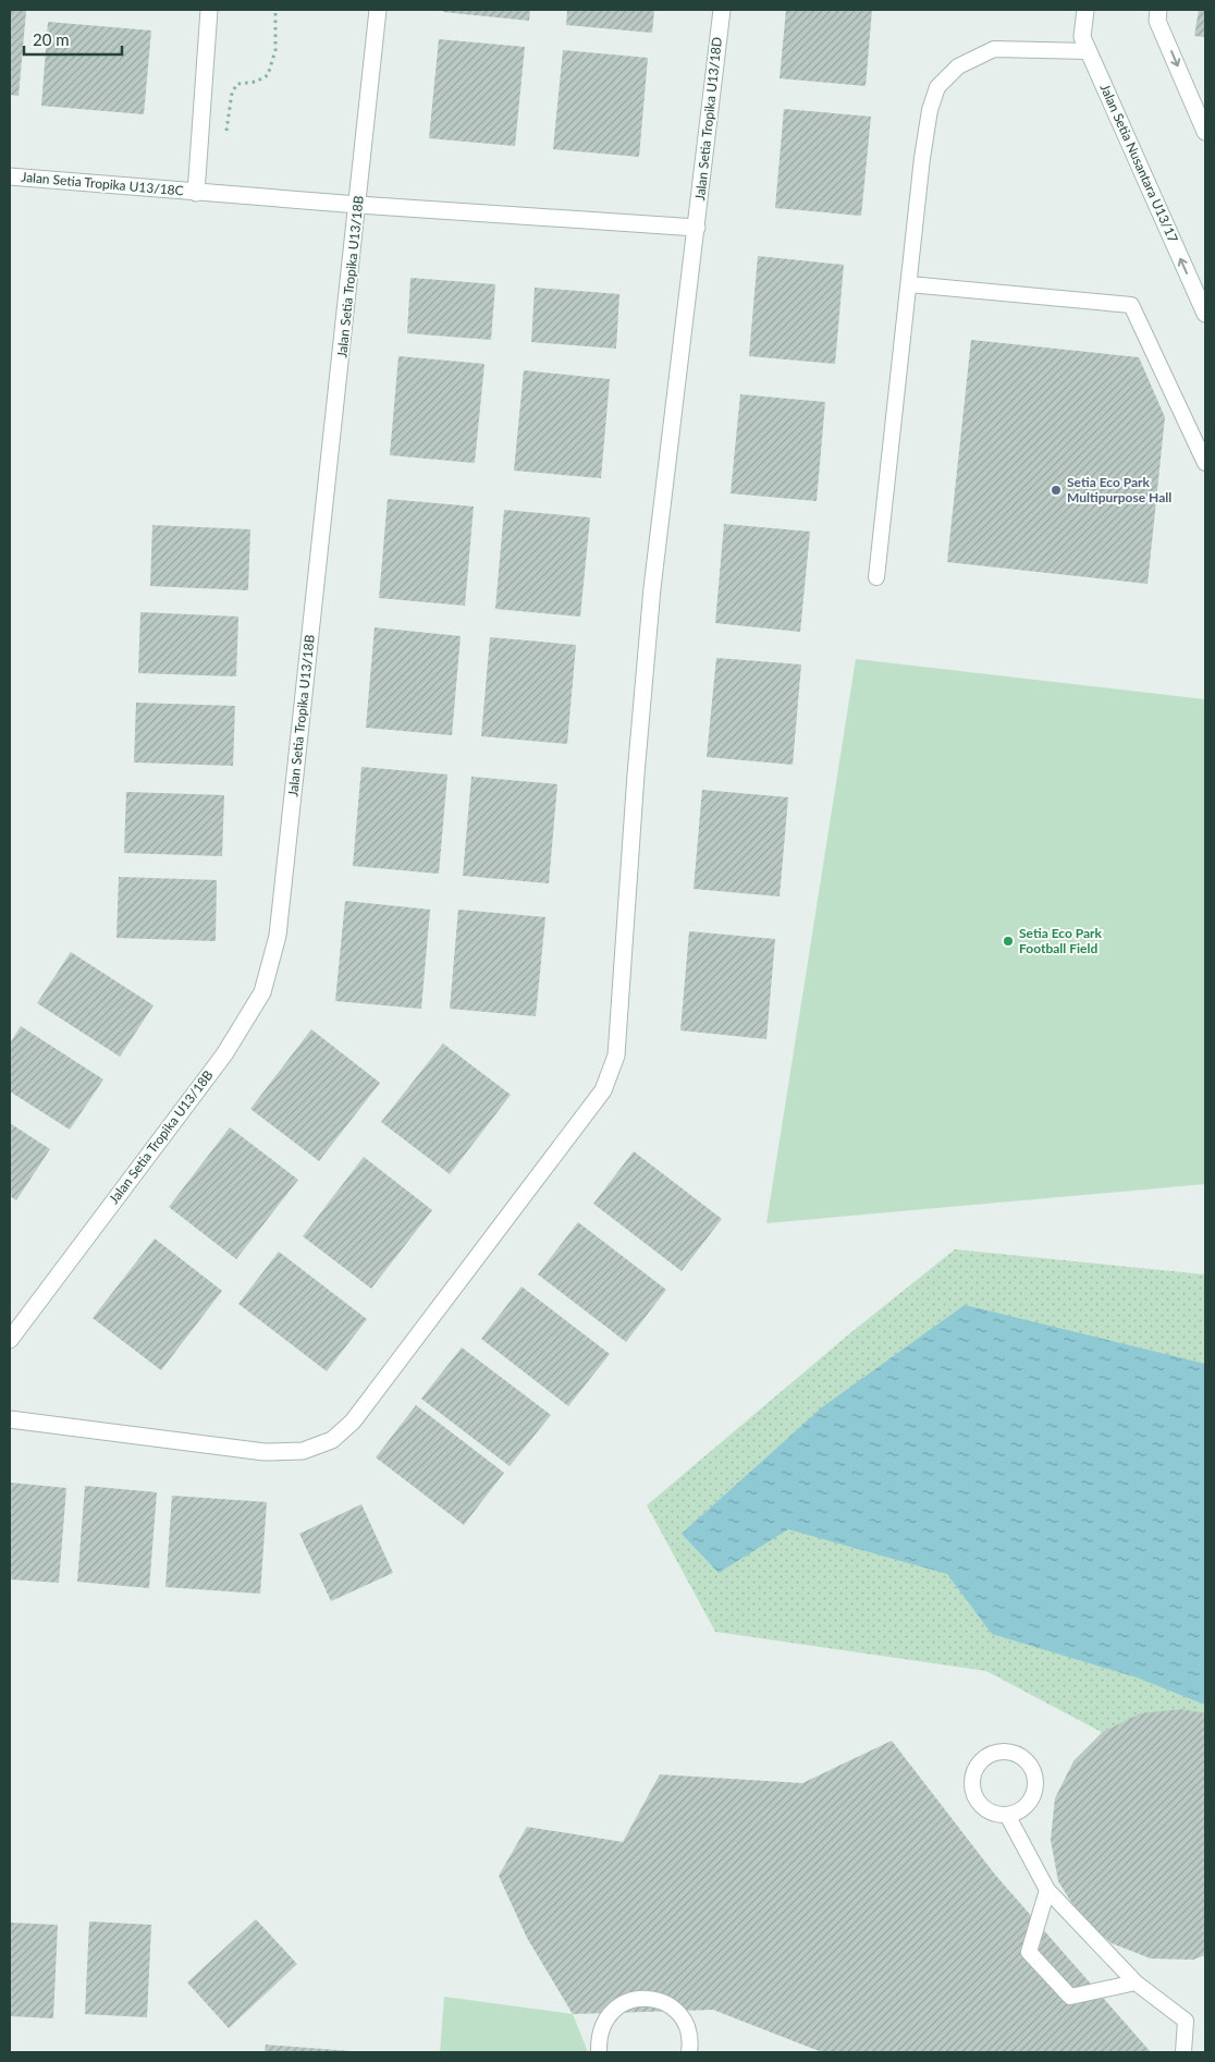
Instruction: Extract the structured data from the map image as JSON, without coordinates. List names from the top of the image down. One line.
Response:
{"streets":{"street":["Jalan Setia Tropika U13/18D","Jalan Setia Nusantara U13/17","Jalan Setia Tropika U13/18C","Jalan Setia Tropika U13/18B"]},"crossings":[["Jalan Setia Tropika U13/18D","Jalan Setia Tropika U13/18C"],["Jalan Setia Tropika U13/18C","Jalan Setia Tropika U13/18B"]],"places":["Setia Eco Park Multipurpose Hall","Setia Eco Park Football Field"],"scale_bar":"20 m"}
